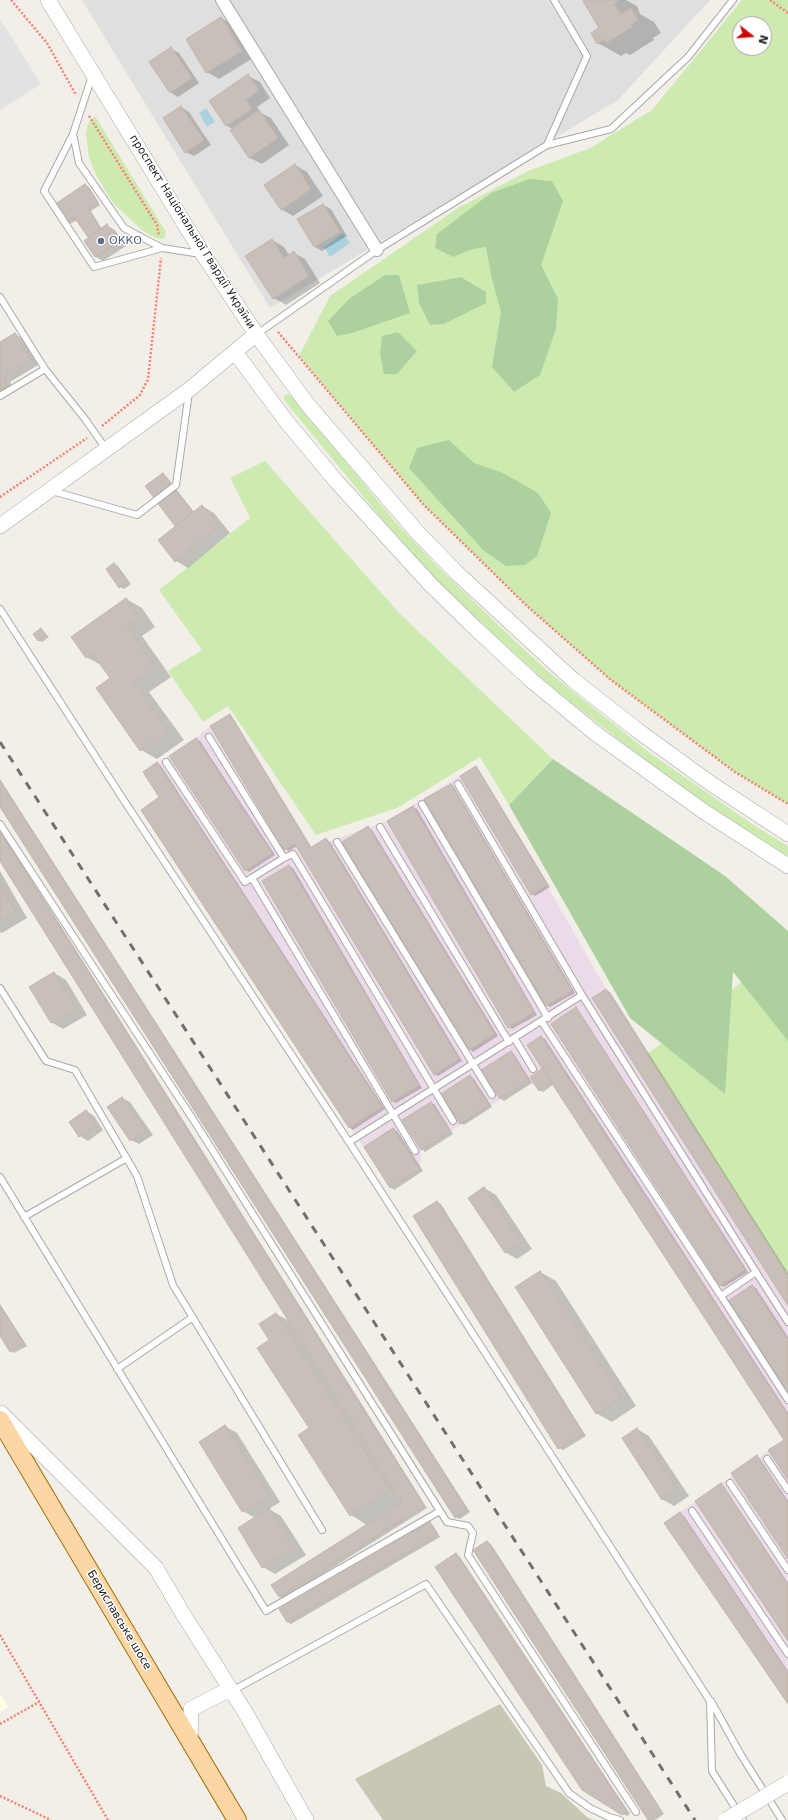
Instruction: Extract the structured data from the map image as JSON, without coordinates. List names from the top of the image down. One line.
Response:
{"streets":{"main road":["Бериславське шосе"],"street":["проспект Національної Гвардії України"]},"places":["ОККО"],"north":"right"}
